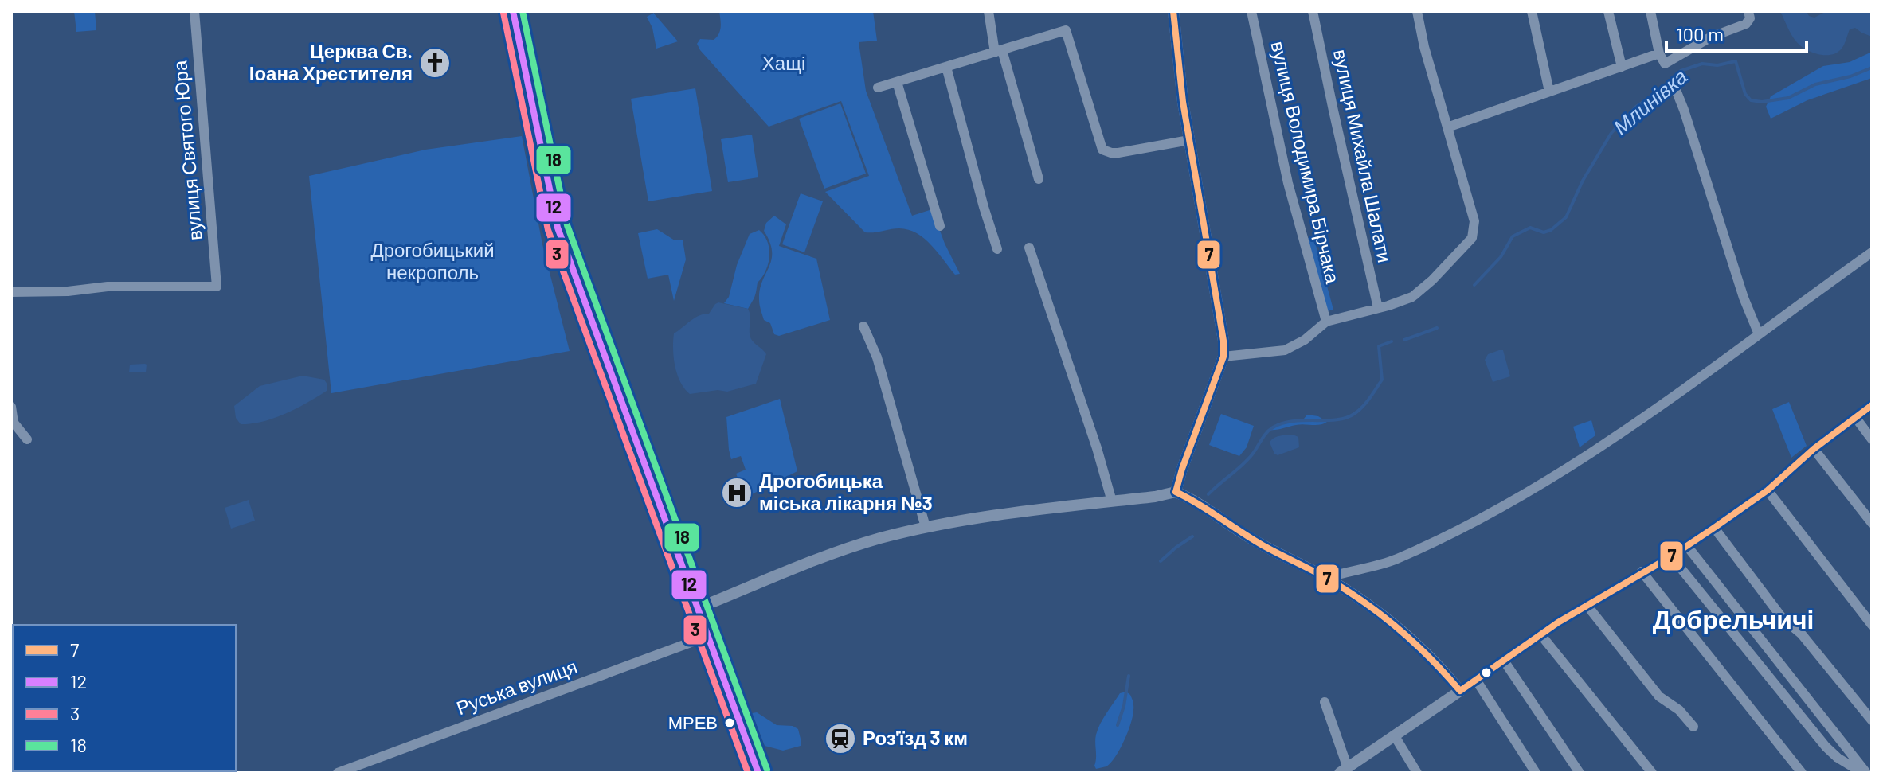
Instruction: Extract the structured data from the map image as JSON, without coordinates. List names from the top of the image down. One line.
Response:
{"streets":{"street":["вулиця Святого Юра","вулиця Михайла Шалати","вулиця Володимира Бірчака","Руська вулиця"]},"districts":["Добрельчичі"],"water":["Млинівка"],"parks":["Хащі","Дрогобицький некрополь"],"places":{"church":["Церква Св. Іоана Хрестителя"],"hospital":["Дрогобицька міська лікарня №3"],"other":["МРЕВ"],"station":["Роз'їзд 3 км"]},"lines":["transit line 7","transit line 12","transit line 18","transit line 3"],"legend":["7","12","3","18"],"scale_bar":"100 m"}
